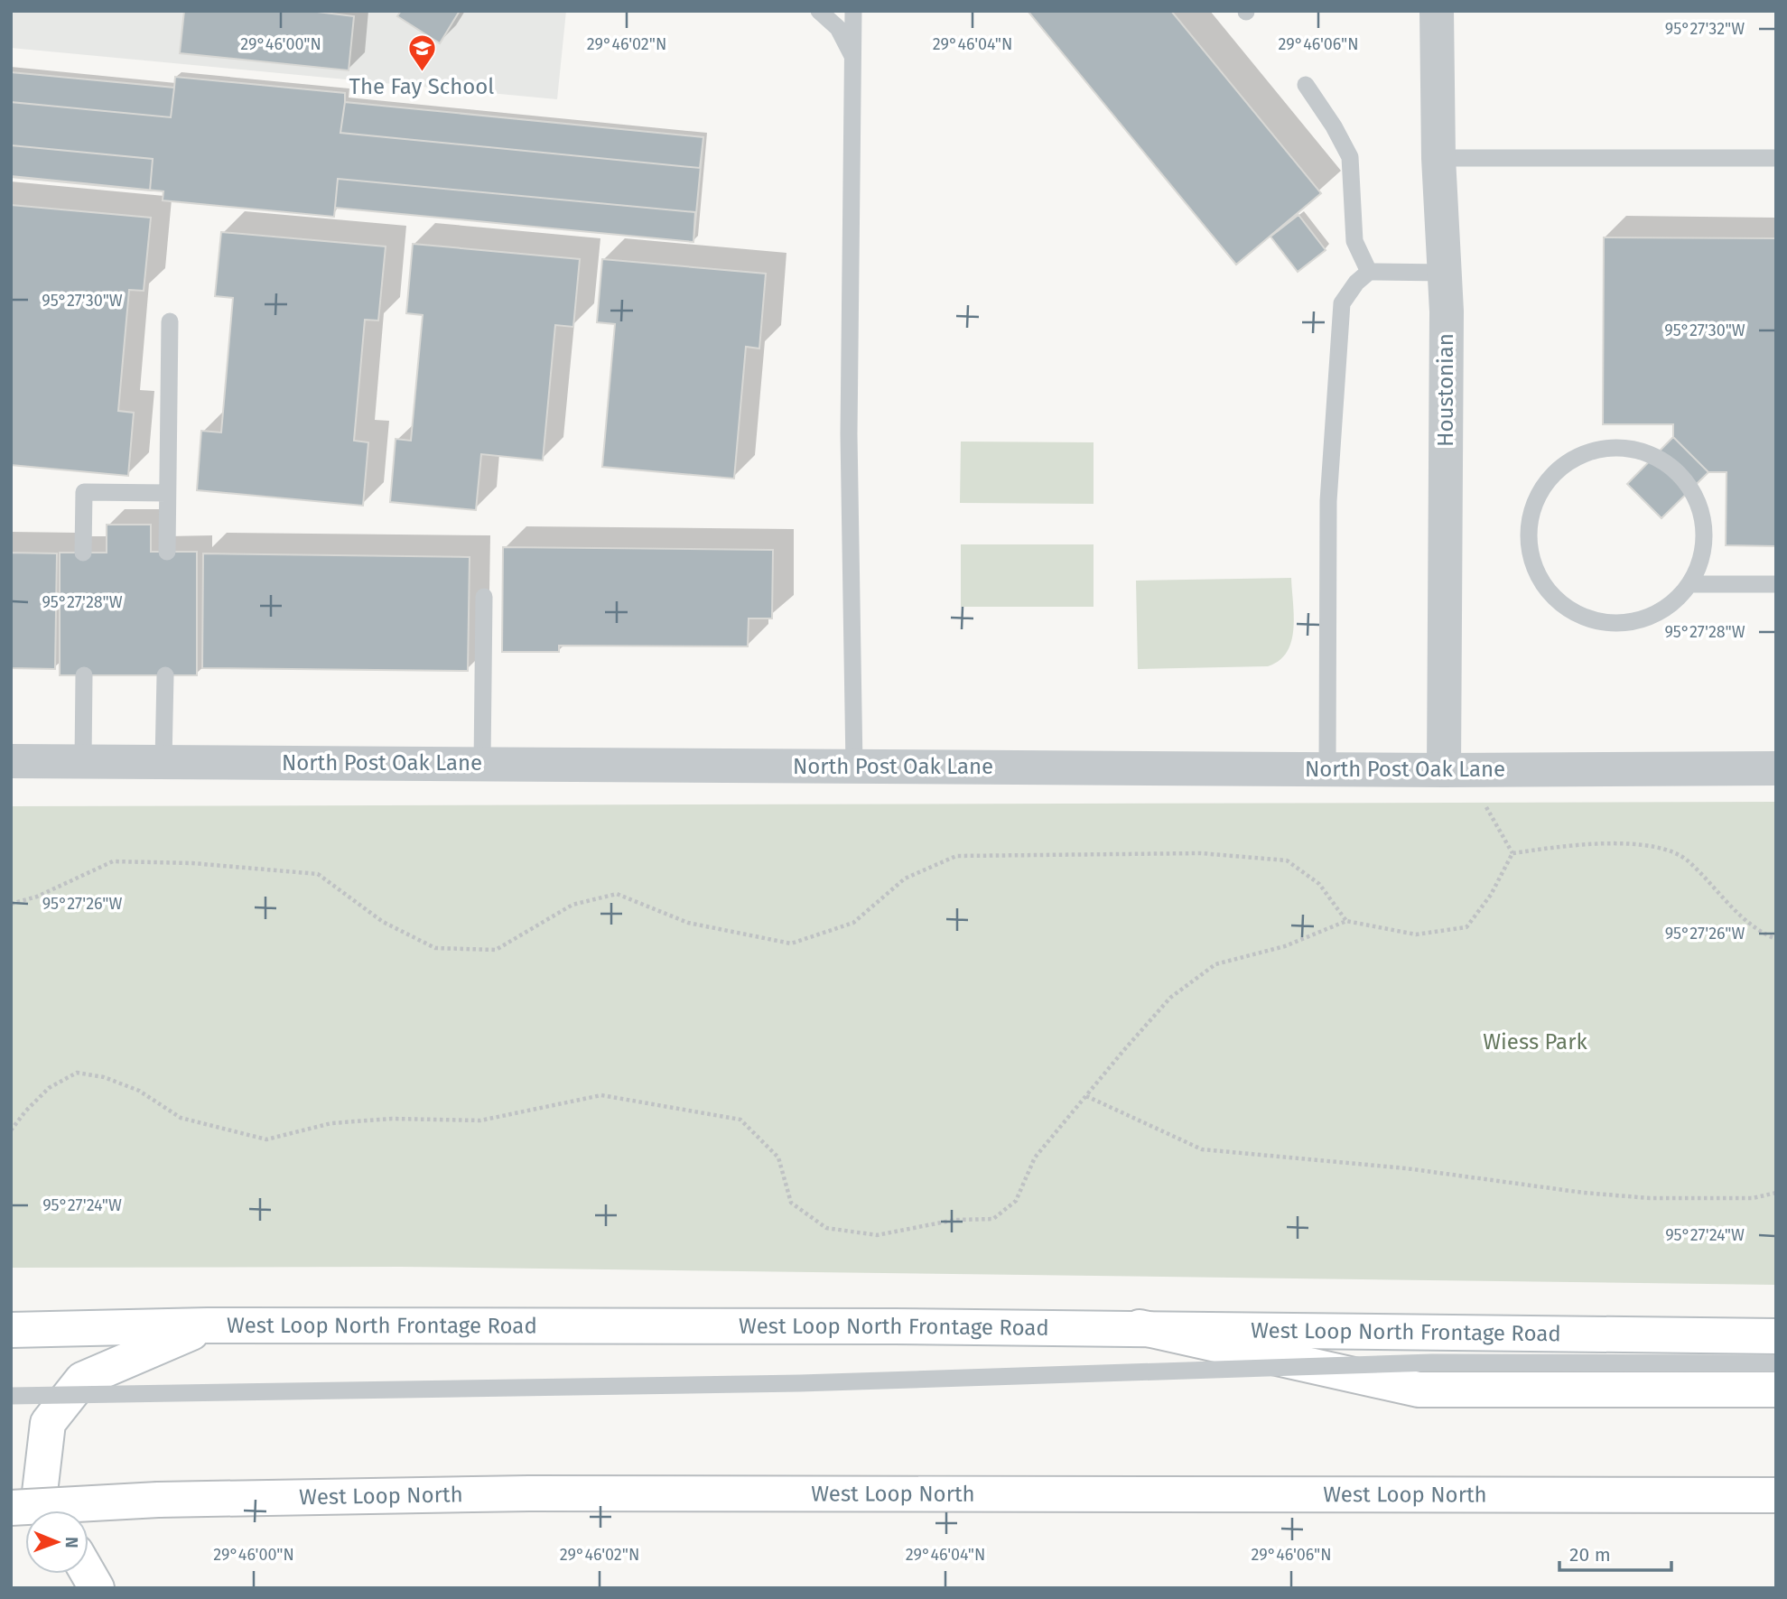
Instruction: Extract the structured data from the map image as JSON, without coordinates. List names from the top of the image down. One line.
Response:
{"streets":{"main road":["West Loop North Frontage Road","West Loop North"],"street":["Houstonian","North Post Oak Lane"]},"crossings":[["Houstonian","North Post Oak Lane"]],"parks":["Wiess Park"],"places":{"school or university":["The Fay School"]},"scale_bar":"20 m","north":"right","coordinates":["95°27'32\"W","29°46'00\"N","29°46'02\"N","29°46'04\"N","29°46'06\"N","95°27'30\"W","95°27'28\"W","95°27'26\"W","95°27'24\"W"]}
